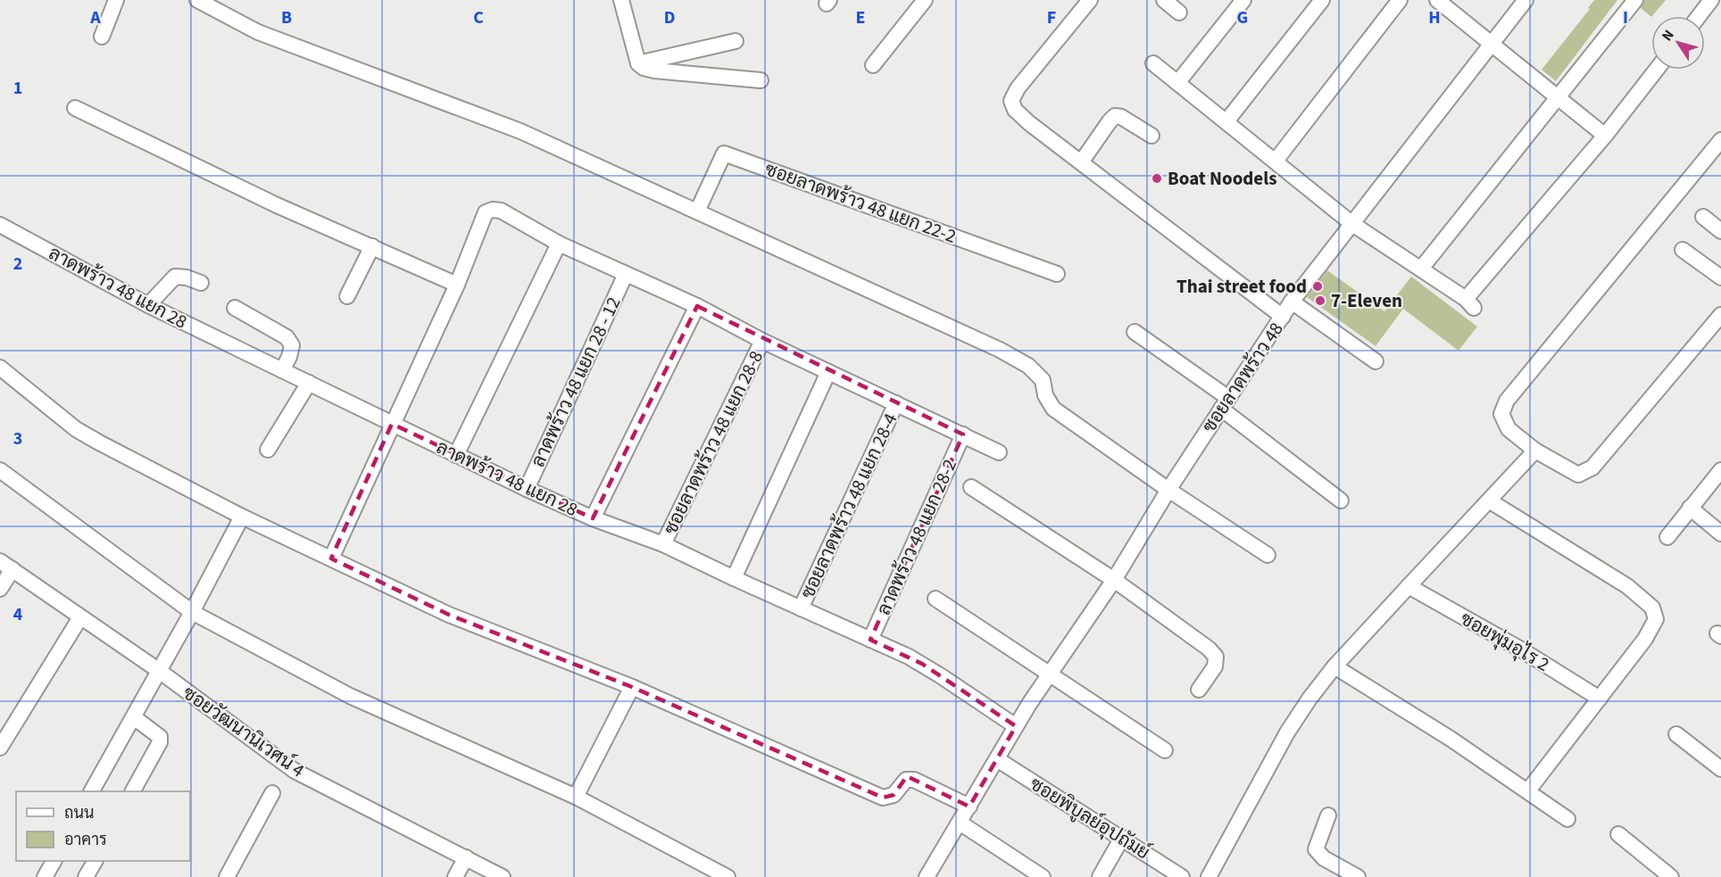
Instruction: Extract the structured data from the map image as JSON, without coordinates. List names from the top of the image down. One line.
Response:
{"streets":{"street":["ซอยลาดพร้าว 48 แยก 22-2","ลาดพร้าว 48 แยก 28","ซอยลาดพร้าว 48","ลาดพร้าว 48 แยก 28 - 12","ซอยลาดพร้าว 48 แยก 28-8","ซอยลาดพร้าว 48 แยก 28-4","ลาดพร้าว 48 แยก 28-2","ซอยพุ่มอุไร 2","ซอยวัฒนานิเวศน์ 4","ซอยพิบูลย์อุปถัมย์"]},"crossings":[["ลาดพร้าว 48 แยก 28","ซอยลาดพร้าว 48"],["ลาดพร้าว 48 แยก 28","ลาดพร้าว 48 แยก 28 - 12"],["ลาดพร้าว 48 แยก 28","ซอยลาดพร้าว 48 แยก 28-8"],["ลาดพร้าว 48 แยก 28","ซอยลาดพร้าว 48 แยก 28-4"],["ลาดพร้าว 48 แยก 28","ลาดพร้าว 48 แยก 28-2"],["ซอยลาดพร้าว 48","ซอยพิบูลย์อุปถัมย์"]],"places":["Boat Noodels","Thai street food","7-Eleven"],"legend":["ถนน","อาคาร"],"north":"top left","grid":{"columns":["A","B","C","D","E","F","G","H","I"],"rows":["1","2","3","4"]}}
